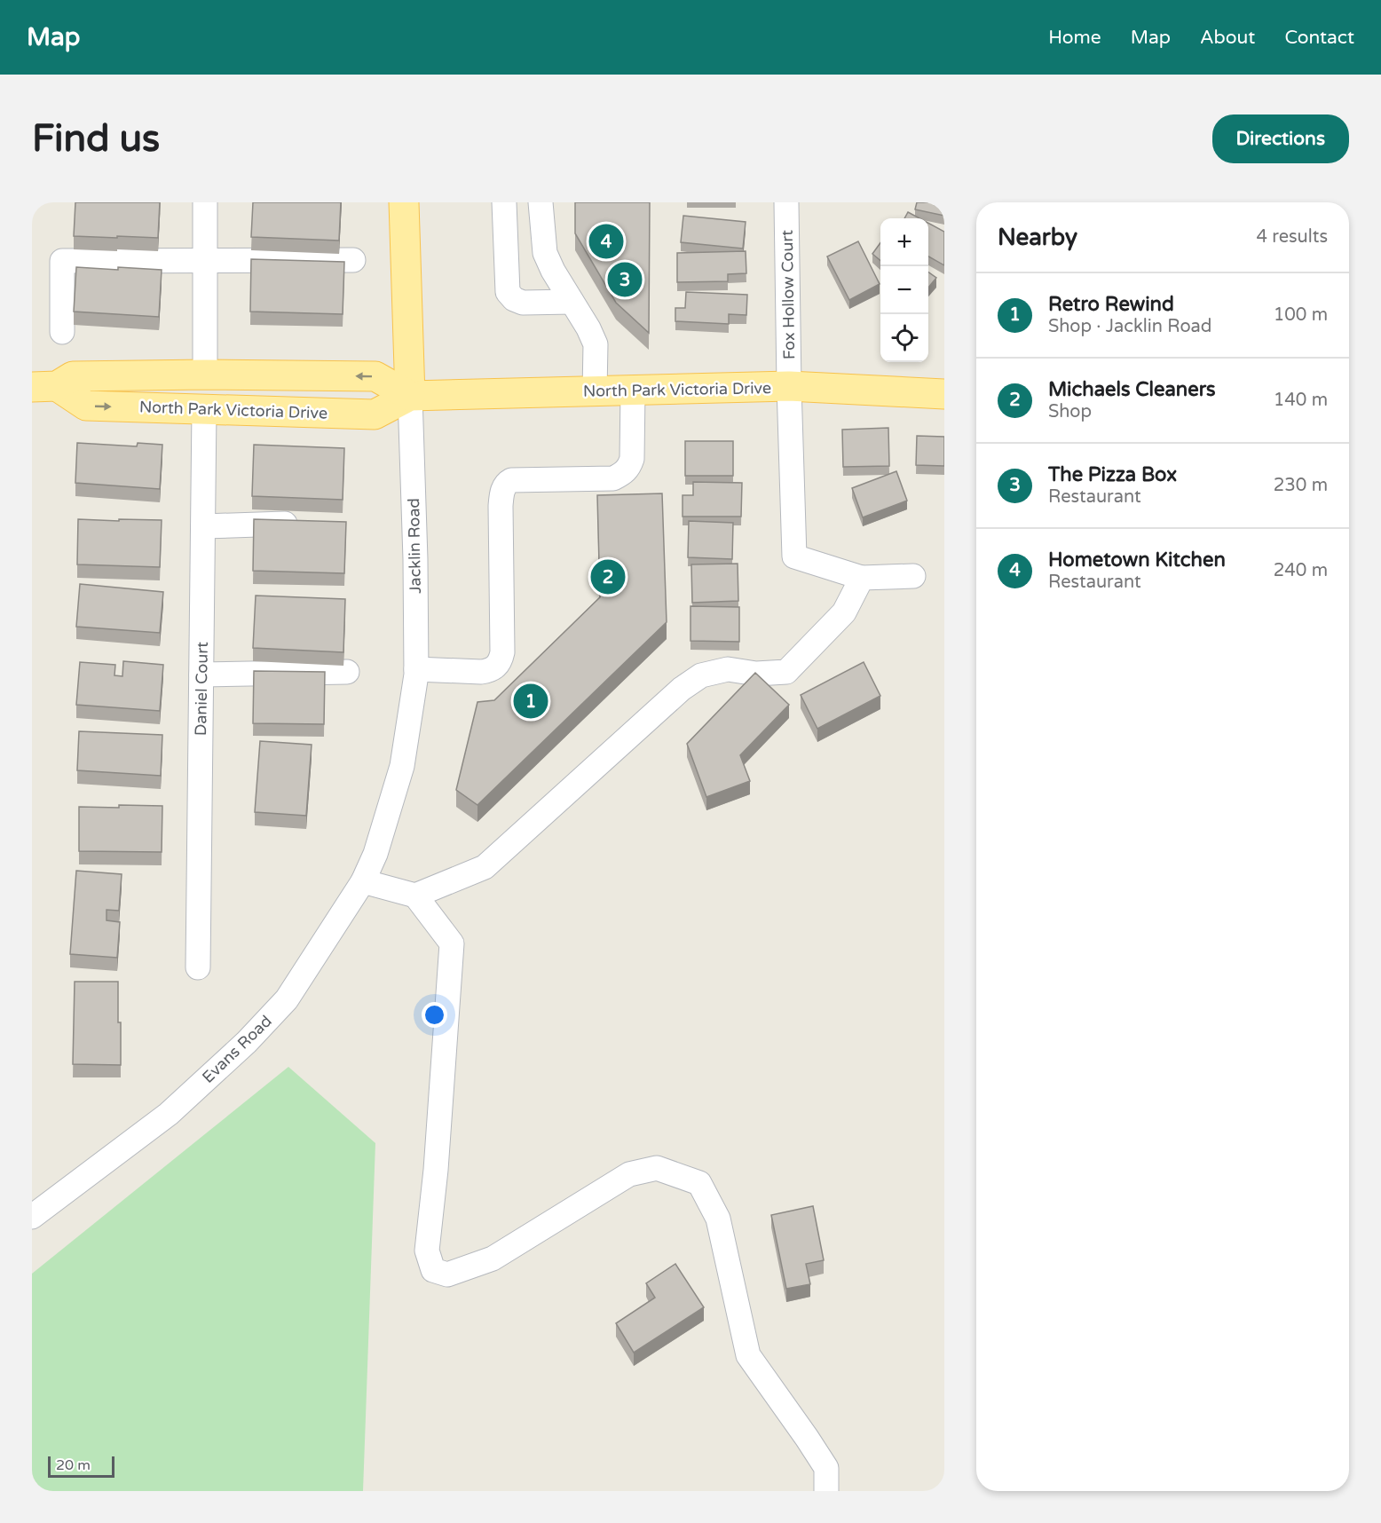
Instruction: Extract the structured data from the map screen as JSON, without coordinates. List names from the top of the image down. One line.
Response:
{"streets":{"main road":["North Park Victoria Drive","Jacklin Road"],"street":["Fox Hollow Court","Daniel Court","Evans Road"]},"crossings":[["Fox Hollow Court","North Park Victoria Drive"],["North Park Victoria Drive","Jacklin Road"],["North Park Victoria Drive","Daniel Court"],["Jacklin Road","Evans Road"]],"scale_bar":"20 m","page":{"header":"Map","nav":["Home","Map","About","Contact"],"buttons":"Directions","title":"Find us","heading":["Nearby","4 results"],"map_buttons":["+","−"],"pins":["4","3","2","1"],"list":[{"mark":"1","name":"Retro Rewind","note":"Shop · Jacklin Road","value":"100 m"},{"mark":"2","name":"Michaels Cleaners","note":"Shop","value":"140 m"},{"mark":"3","name":"The Pizza Box","note":"Restaurant","value":"230 m"},{"mark":"4","name":"Hometown Kitchen","note":"Restaurant","value":"240 m"}],"scale":"20 m"}}
